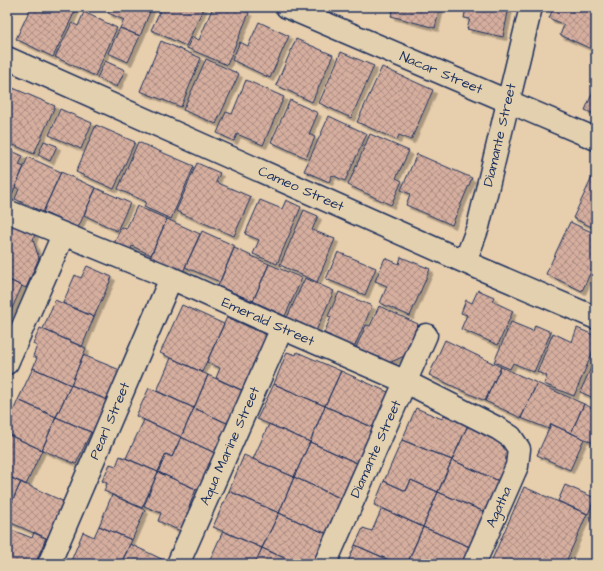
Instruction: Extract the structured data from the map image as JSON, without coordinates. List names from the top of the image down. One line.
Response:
{"streets":{"street":["Nacar Street","Diamante Street","Cameo Street","Emerald Street","Pearl Street","Aqua Marine Street","Agatha"]},"crossings":[["Nacar Street","Diamante Street"],["Diamante Street","Cameo Street"],["Diamante Street","Emerald Street"],["Emerald Street","Pearl Street"],["Emerald Street","Aqua Marine Street"],["Emerald Street","Agatha"]]}
